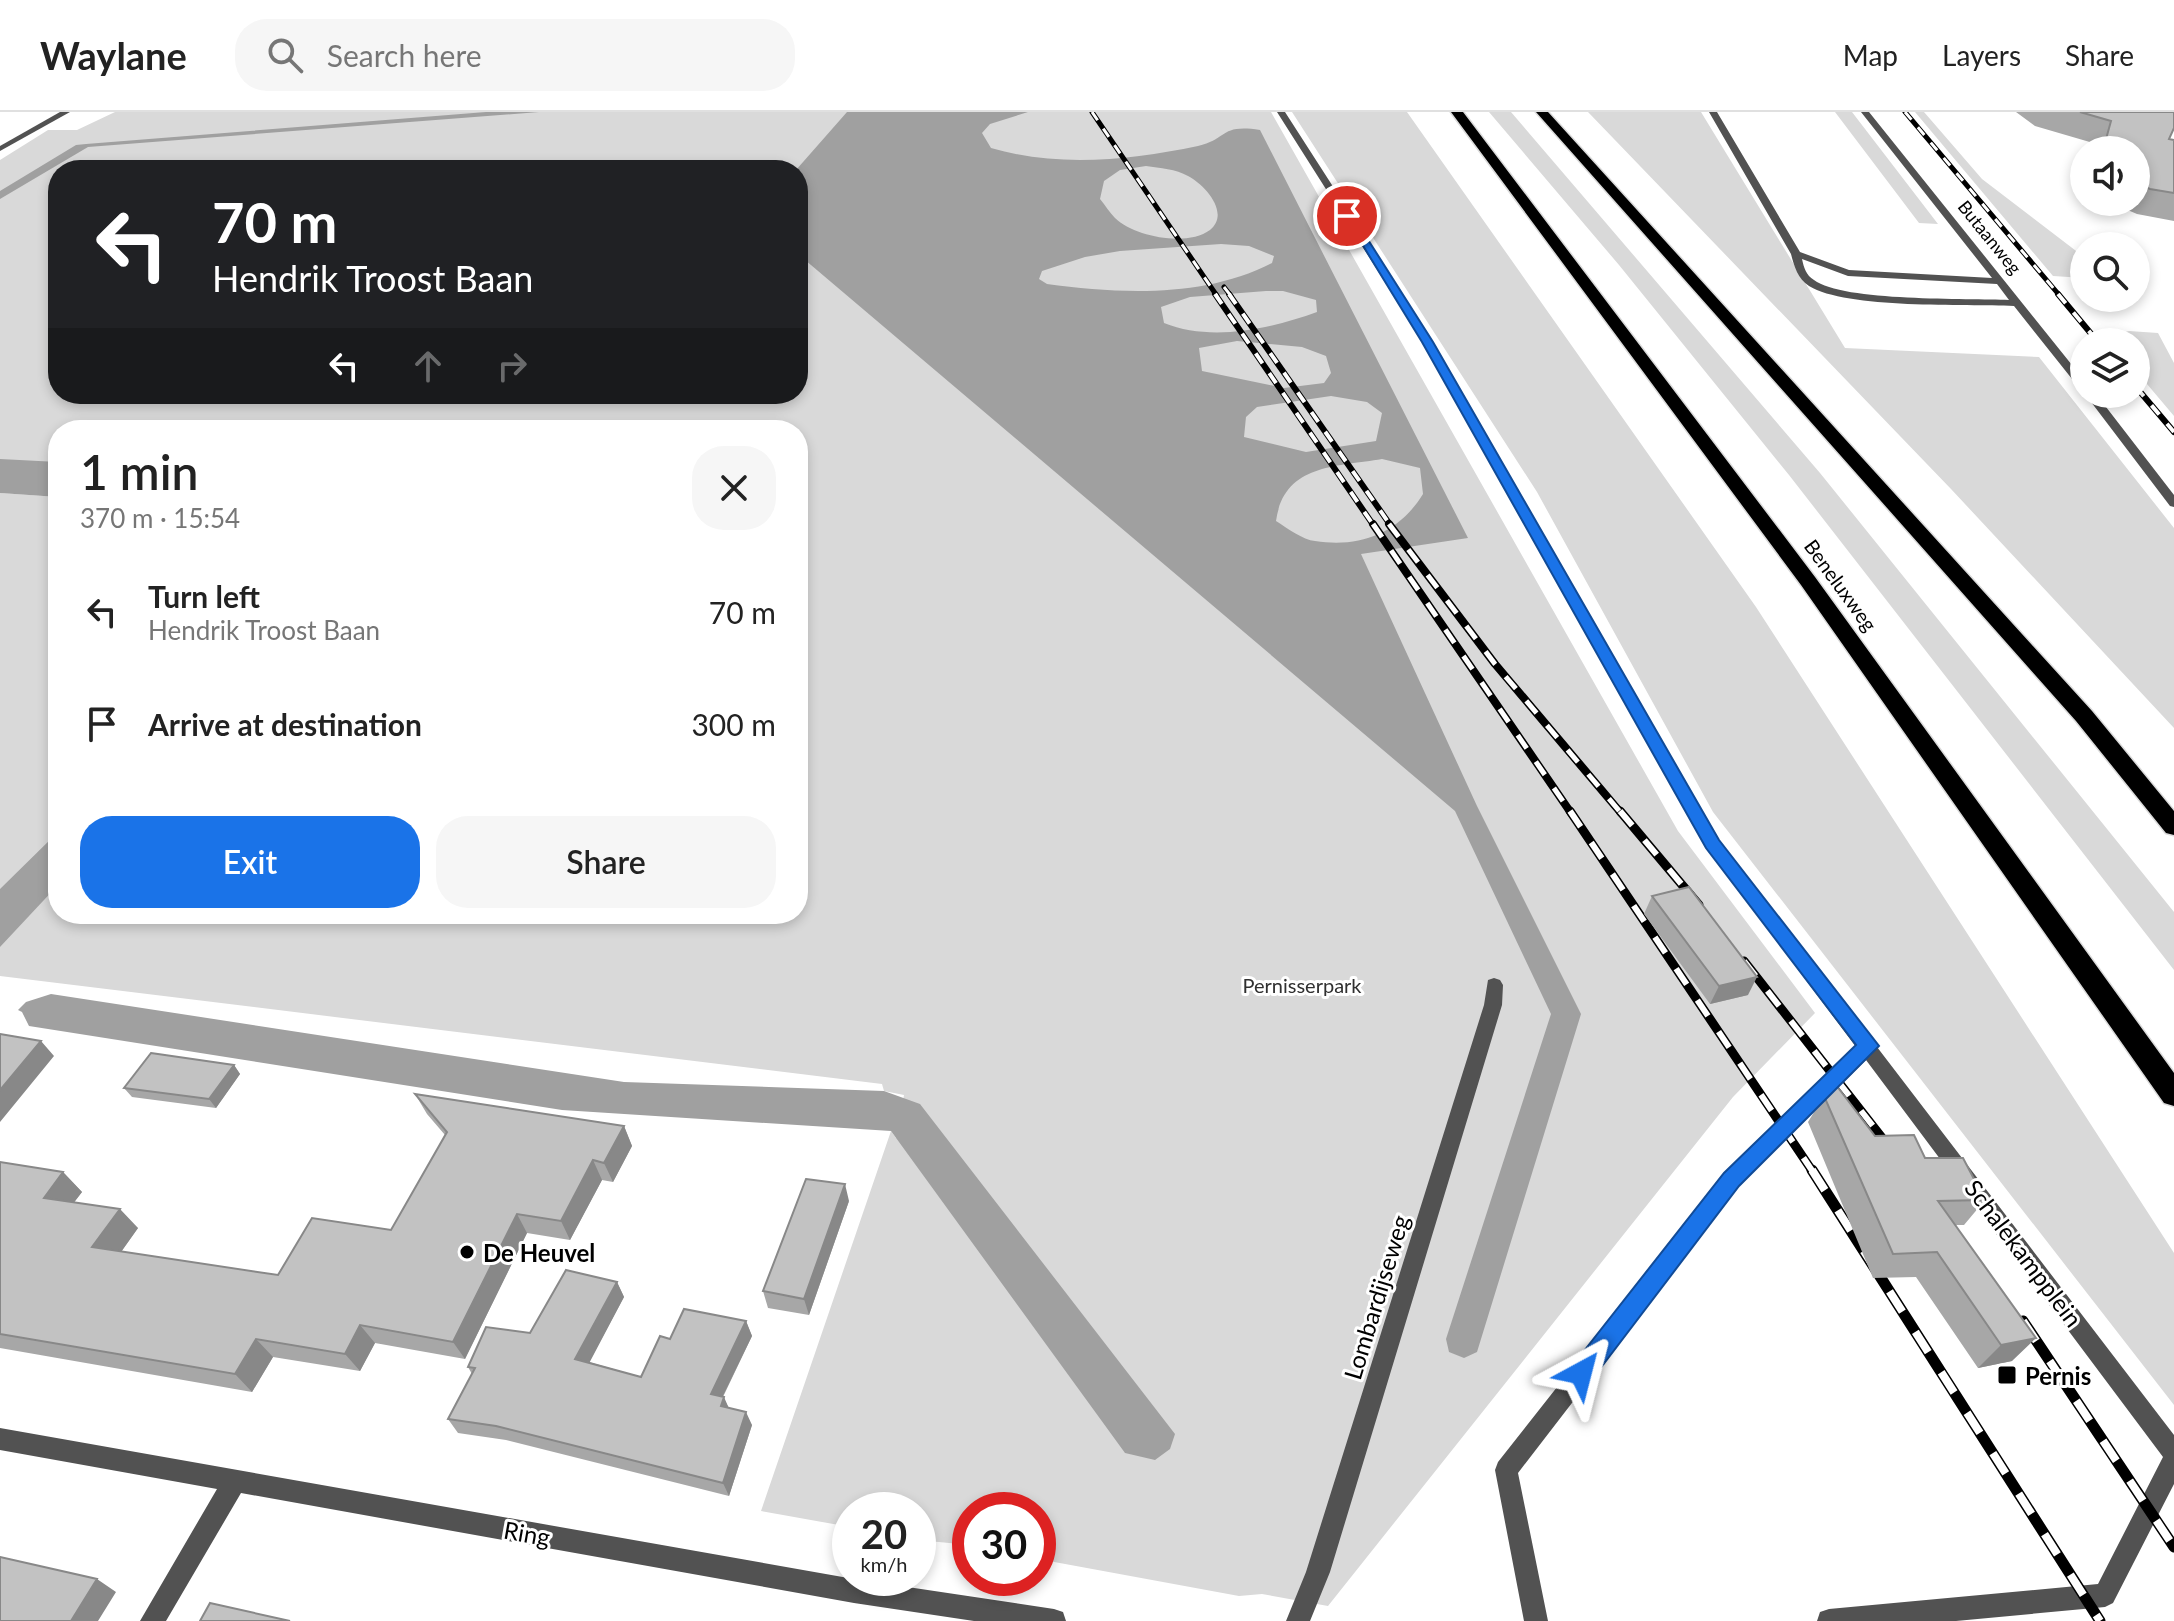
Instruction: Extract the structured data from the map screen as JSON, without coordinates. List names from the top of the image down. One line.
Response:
{"streets":{"highway":["Beneluxweg"],"street":["Butaanweg","Schalekampplein","Lombardijseweg","Ring"]},"parks":["Pernisserpark"],"places":{"other":["De Heuvel"],"transit":["Pernis"]},"page":{"header":"Waylane","search":"Search here","nav":["Map","Layers","Share"],"turn":["70 m","Hendrik Troost Baan"],"heading":["1 min","370 m · 15:54"],"list":[{"name":"Turn left","note":"Hendrik Troost Baan","value":"70 m"},{"name":"Arrive at destination","value":"300 m"}],"buttons":["Exit","Share"],"speed":"20 km/h","limit":"30"}}
